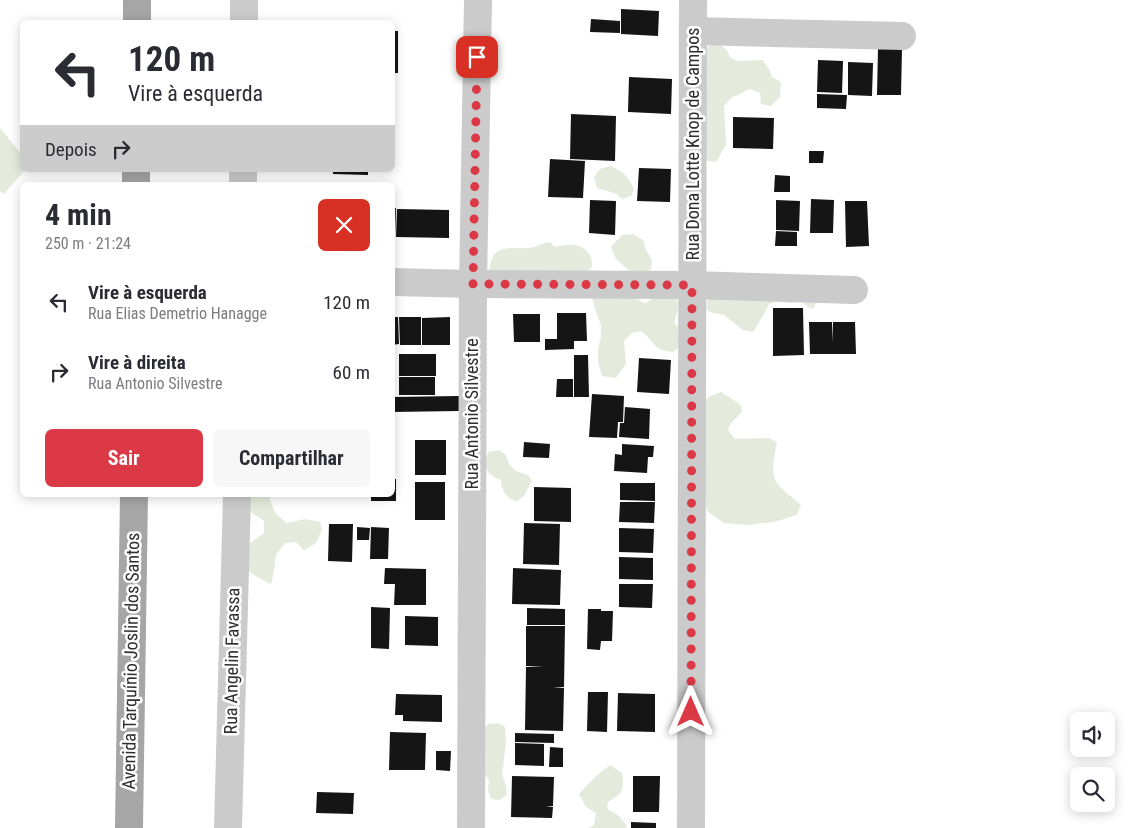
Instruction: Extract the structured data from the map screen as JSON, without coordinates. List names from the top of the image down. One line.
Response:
{"streets":{"main road":["Avenida Tarquínio Joslin dos Santos"],"street":["Rua Dona Lotte Knop de Campos","Rua Antonio Silvestre","Rua Angelin Favassa"]},"page":{"turn":["120 m","Vire à esquerda"],"then":"Depois","heading":["4 min","250 m · 21:24"],"list":[{"name":"Vire à esquerda","note":"Rua Elias Demetrio Hanagge","value":"120 m"},{"name":"Vire à direita","note":"Rua Antonio Silvestre","value":"60 m"}],"buttons":["Sair","Compartilhar"]}}
